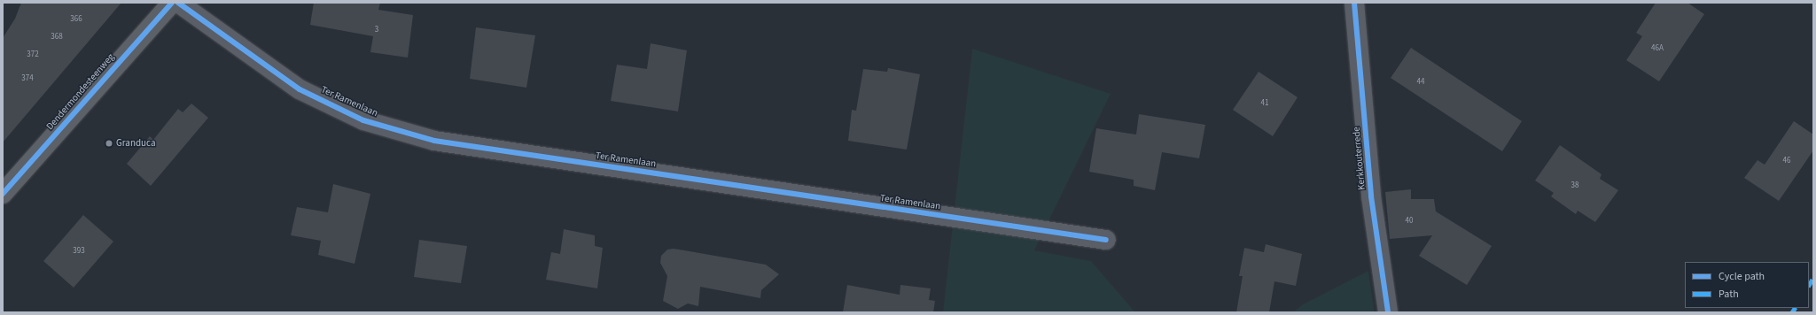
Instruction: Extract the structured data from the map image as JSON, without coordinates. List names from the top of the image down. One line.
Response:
{"streets":{"main road":["Dendermondesteenweg"],"street":["Ter Ramenlaan","Kerkkouterrede"]},"places":["Granduca"],"house_numbers":["366","3","368","46A","372","374","44","41","46","38","40","393"],"legend":["Cycle path","Path"]}
